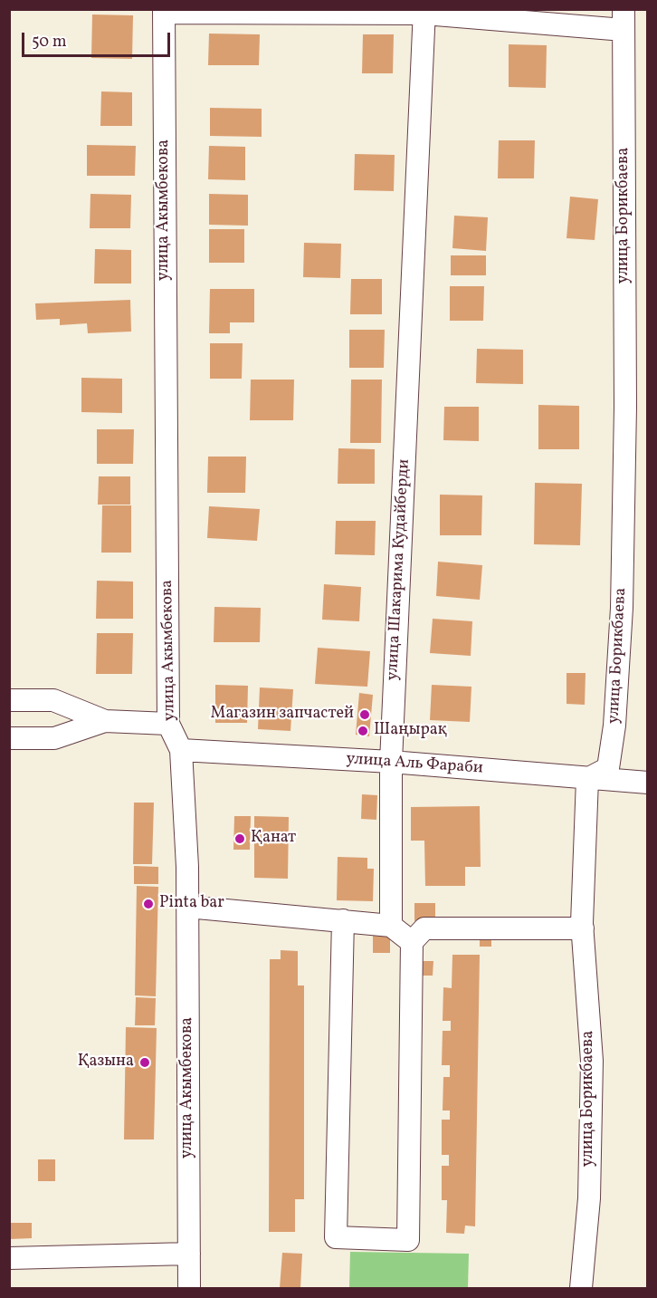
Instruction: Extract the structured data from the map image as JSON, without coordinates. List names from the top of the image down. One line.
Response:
{"streets":{"street":["улица Акымбекова","улица Борикбаева","улица Шакарима Кудайберди","улица Аль Фараби"]},"crossings":[["улица Акымбекова","улица Аль Фараби"],["улица Борикбаева","улица Аль Фараби"],["улица Шакарима Кудайберди","улица Аль Фараби"]],"places":["Магазин запчастей","Шаңырақ","Қанат","Pinta bar","Қазына"],"scale_bar":"50 m"}
